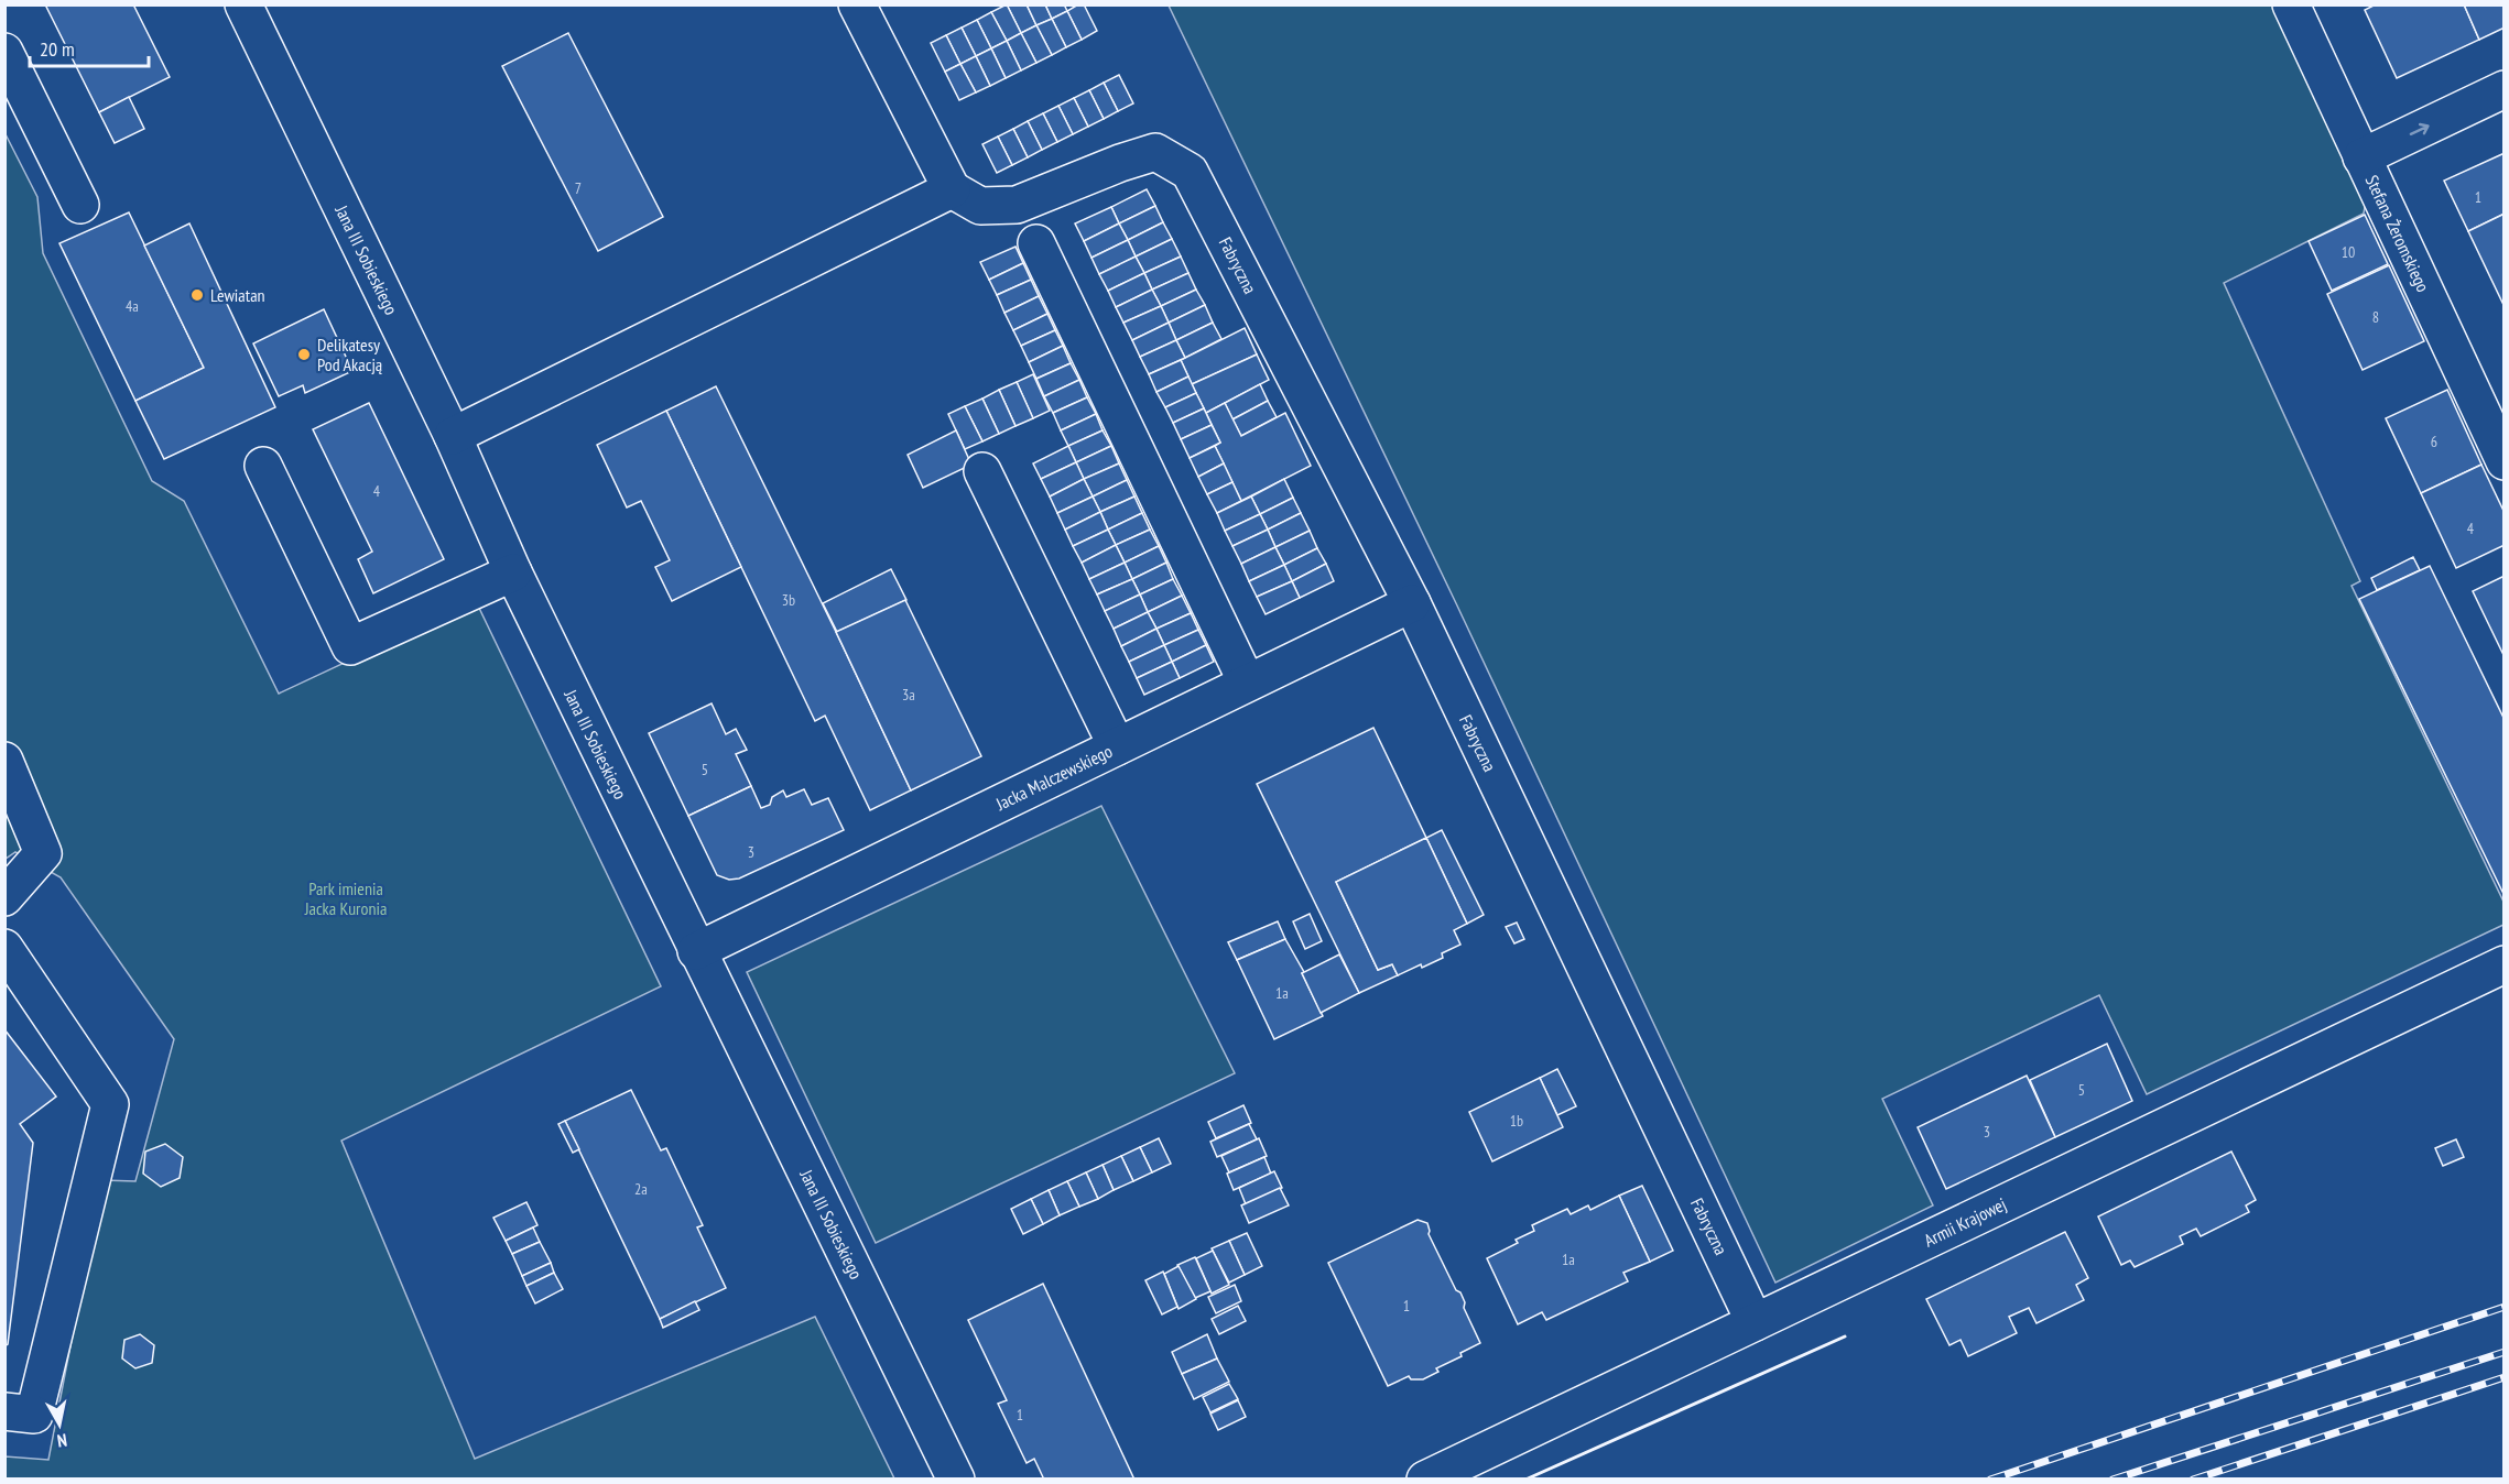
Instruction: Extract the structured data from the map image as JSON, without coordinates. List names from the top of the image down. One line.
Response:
{"streets":{"street":["Stefana Żeromskiego","Jana III Sobieskiego","Fabryczna","Jacka Malczewskiego","Armii Krajowej"]},"crossings":[["Jana III Sobieskiego","Jacka Malczewskiego"],["Fabryczna","Jacka Malczewskiego"],["Fabryczna","Armii Krajowej"]],"parks":["Park imienia Jacka Kuronia"],"places":["Lewiatan","Delikatesy Pod Akacją"],"house_numbers":["7","1","10","4a","8","6","4","4","3b","3a","5","3","1a","5","1b","3","2a","1a","1","1"],"scale_bar":"20 m","north":"bottom"}
